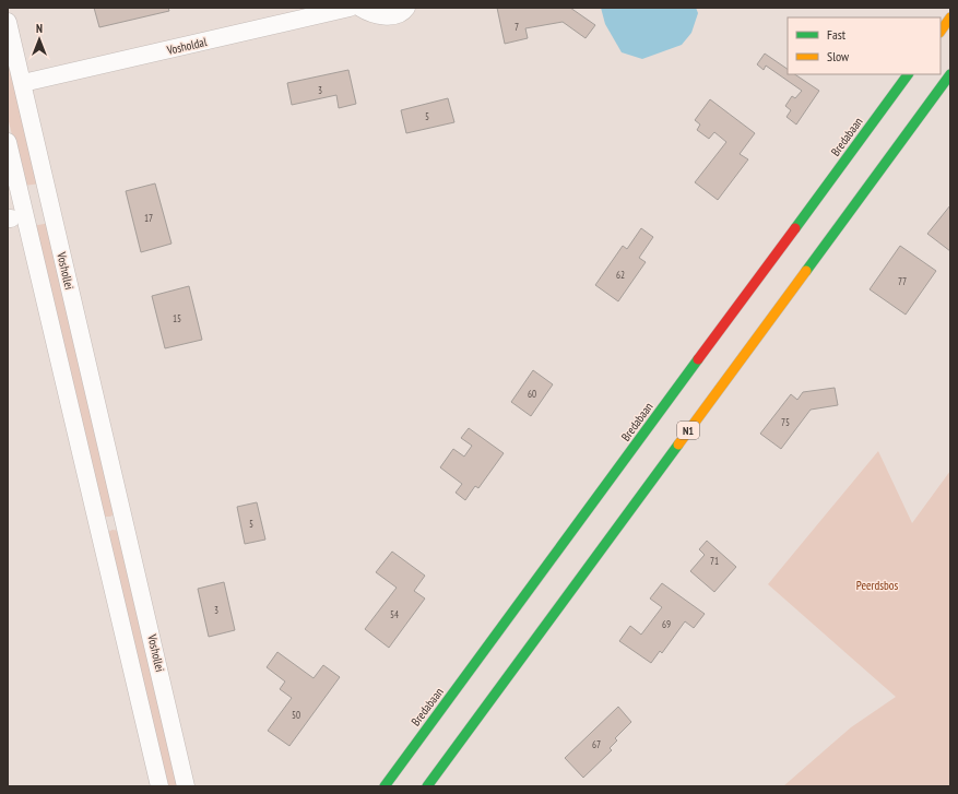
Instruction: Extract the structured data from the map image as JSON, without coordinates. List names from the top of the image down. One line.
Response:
{"streets":{"main road":["Bredabaan","N1"],"street":["Vosholdal","Voshollei"]},"crossings":[["Vosholdal","Voshollei"]],"parks":["Peerdsbos"],"house_numbers":["7","3","5","17","62","77","15","60","75","5","71","3","54","69","50","67"],"legend":["Fast","Slow"],"north":"top"}
